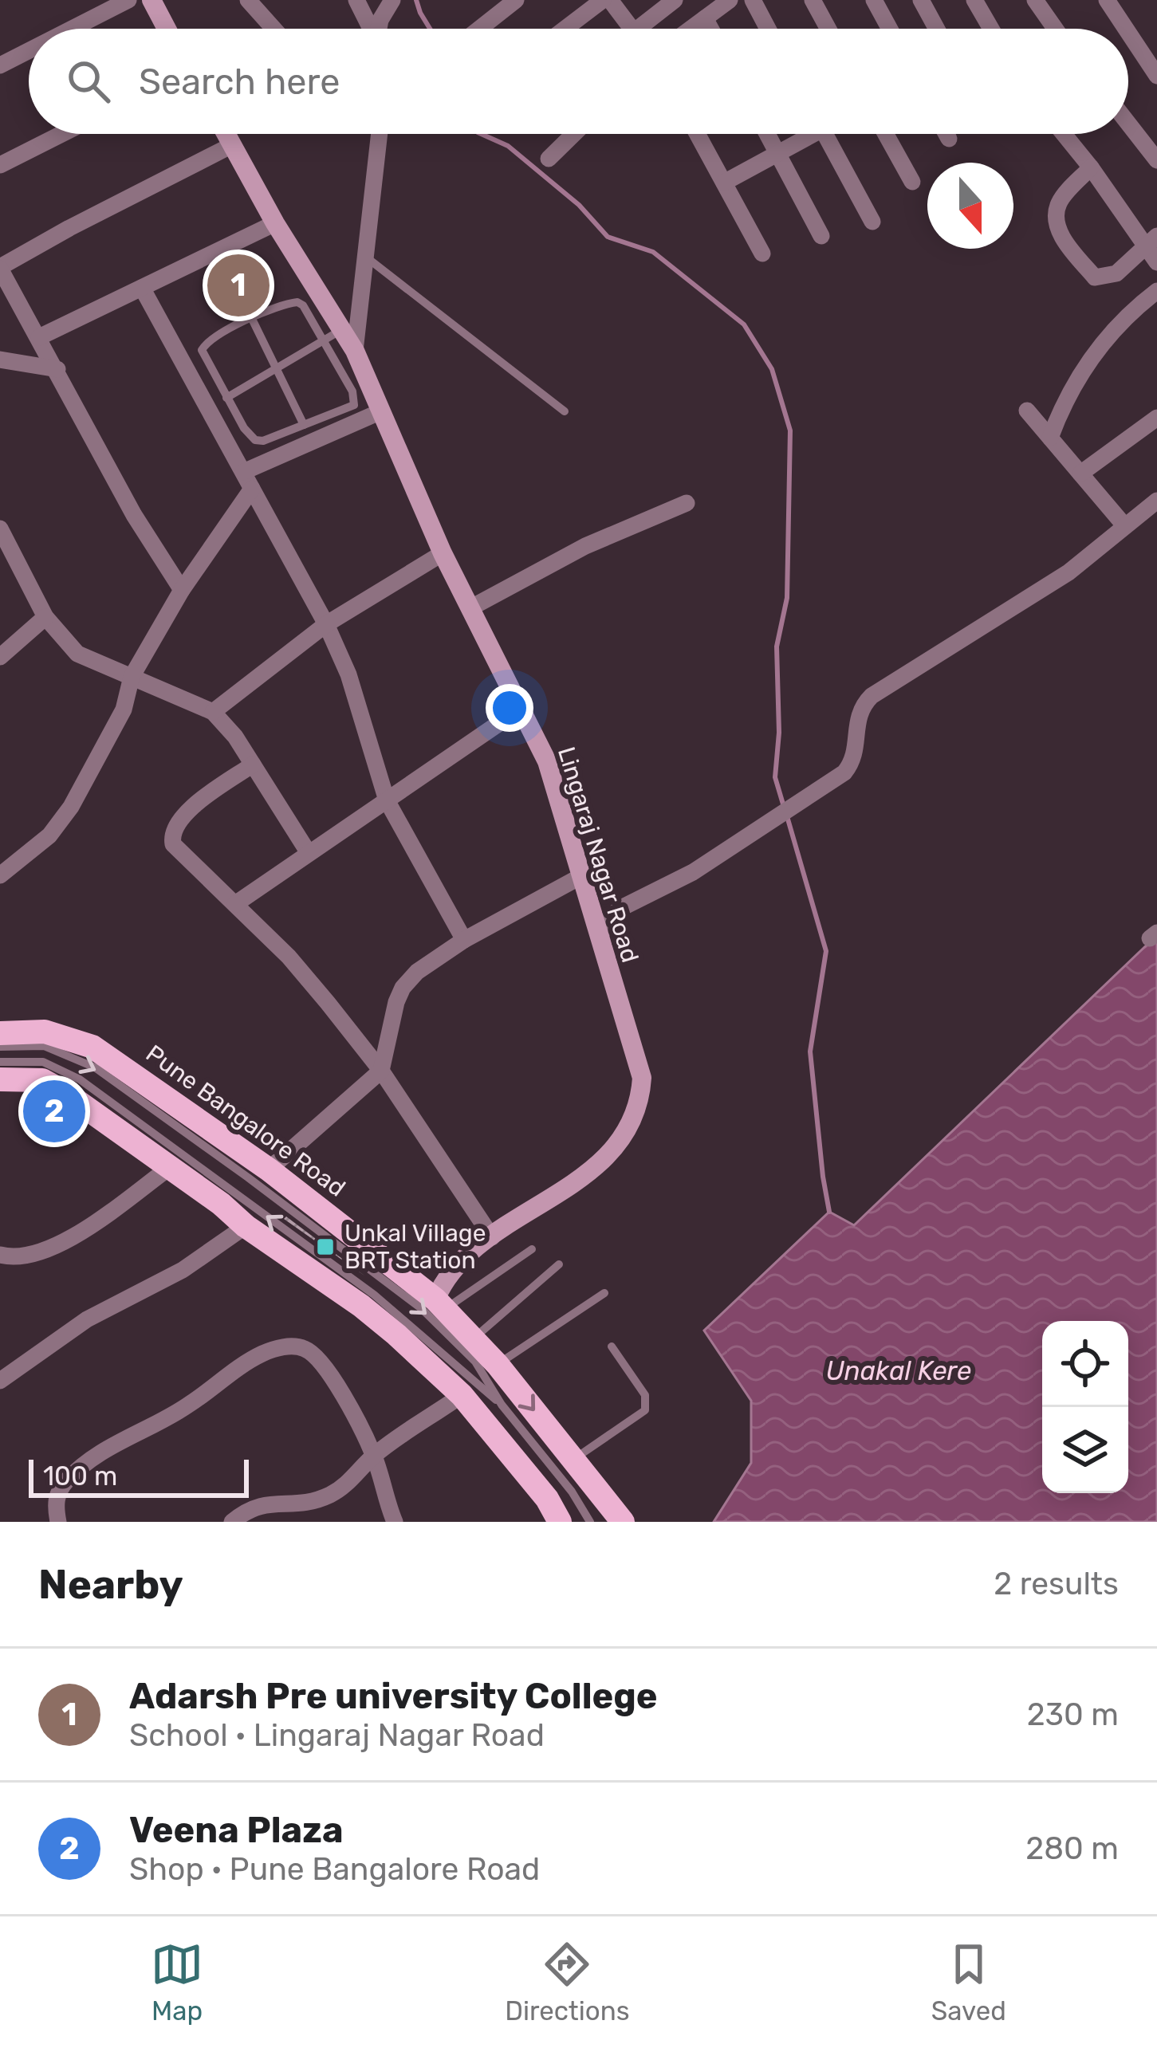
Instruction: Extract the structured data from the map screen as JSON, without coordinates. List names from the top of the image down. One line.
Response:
{"streets":{"main road":["Pune Bangalore Road"],"street":["Lingaraj Nagar Road"]},"crossings":[["Lingaraj Nagar Road","Pune Bangalore Road"]],"water":["Unakal Kere"],"places":{"transit":["Unkal Village BRT Station"]},"scale_bar":"100 m","north":"bottom","page":{"search":"Search here","pins":["1","2"],"scale":"100 m","heading":["Nearby","2 results"],"list":[{"mark":"1","name":"Adarsh Pre university College","note":"School · Lingaraj Nagar Road","value":"230 m"},{"mark":"2","name":"Veena Plaza","note":"Shop · Pune Bangalore Road","value":"280 m"}],"nav":["Map","Directions","Saved"]}}
